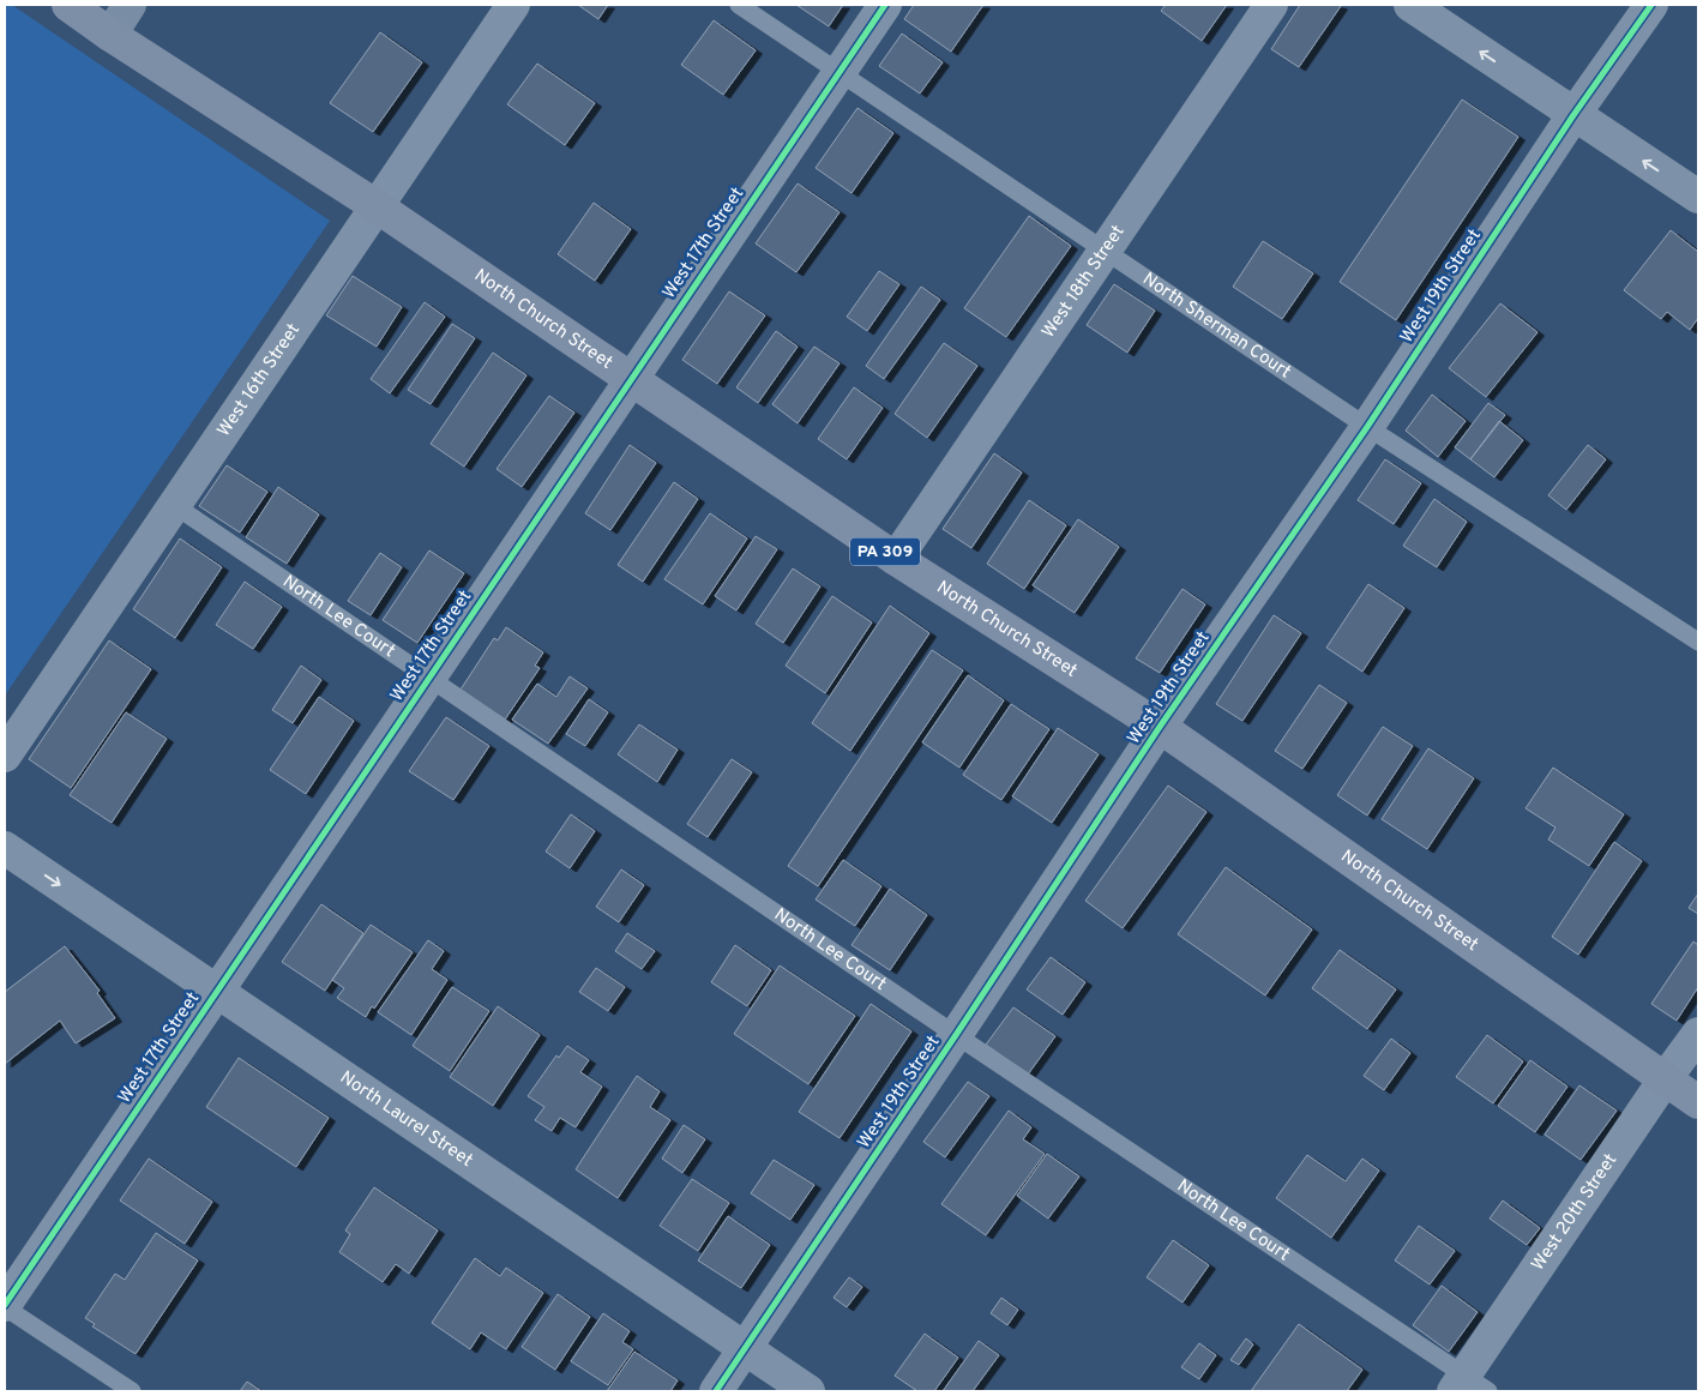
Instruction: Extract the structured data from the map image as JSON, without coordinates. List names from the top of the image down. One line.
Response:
{"streets":{"main road":["North Church Street","PA 309"],"street":["West 17th Street","West 18th Street","West 19th Street","West 16th Street","North Laurel Street","West 20th Street"],"lane":["North Sherman Court","North Lee Court"]},"crossings":[["West 17th Street","North Church Street"],["West 17th Street","North Sherman Court"],["West 17th Street","North Lee Court"],["West 17th Street","North Laurel Street"],["West 18th Street","North Church Street"],["West 18th Street","North Sherman Court"],["West 19th Street","North Church Street"],["West 19th Street","North Sherman Court"],["West 19th Street","North Lee Court"],["West 19th Street","North Laurel Street"],["North Church Street","West 16th Street"],["North Church Street","West 20th Street"],["West 16th Street","North Lee Court"],["North Lee Court","West 20th Street"]]}
